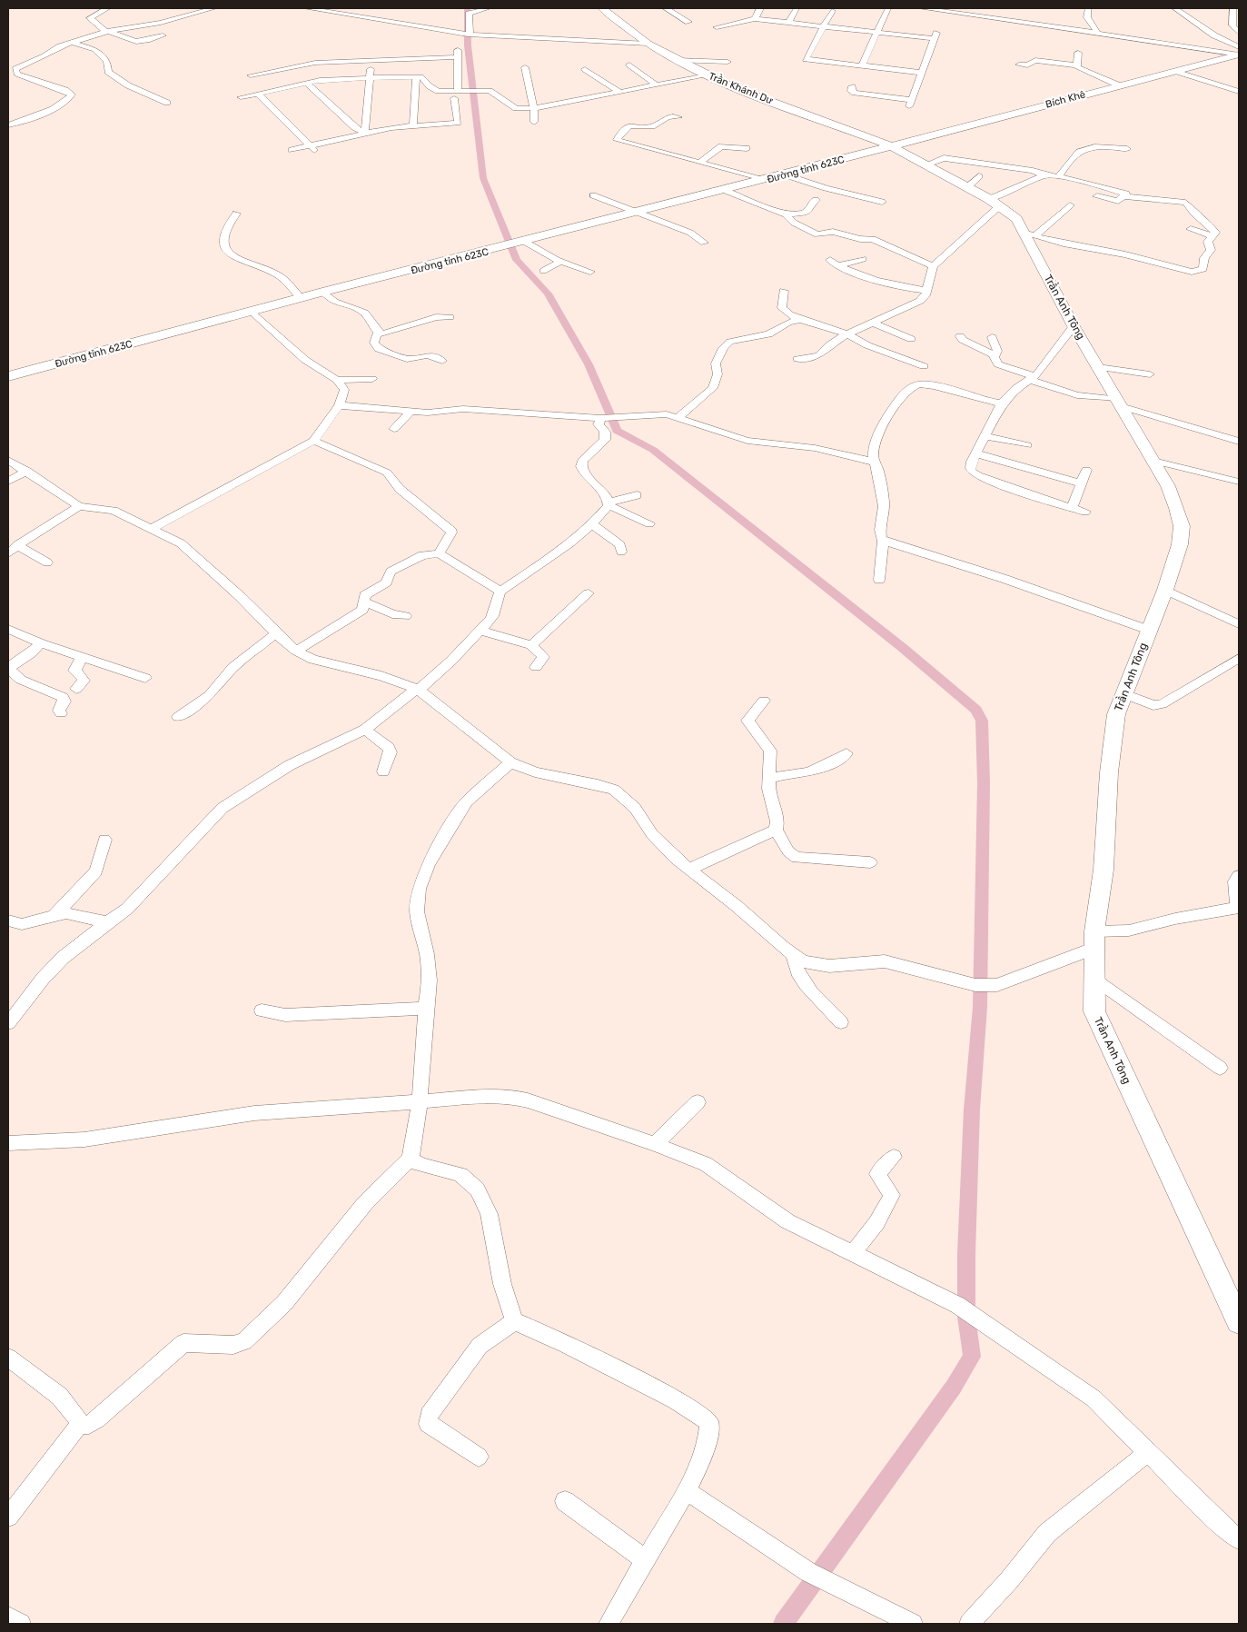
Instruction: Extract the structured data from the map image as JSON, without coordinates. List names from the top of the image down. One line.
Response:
{"streets":{"street":["Trần Khánh Dư","Bích Khê","Đường tỉnh 623C","Trần Anh Tông"]},"crossings":[["Trần Khánh Dư","Bích Khê"],["Trần Khánh Dư","Đường tỉnh 623C"],["Trần Khánh Dư","Trần Anh Tông"],["Bích Khê","Đường tỉnh 623C"],["Bích Khê","Trần Anh Tông"],["Đường tỉnh 623C","Trần Anh Tông"]]}
